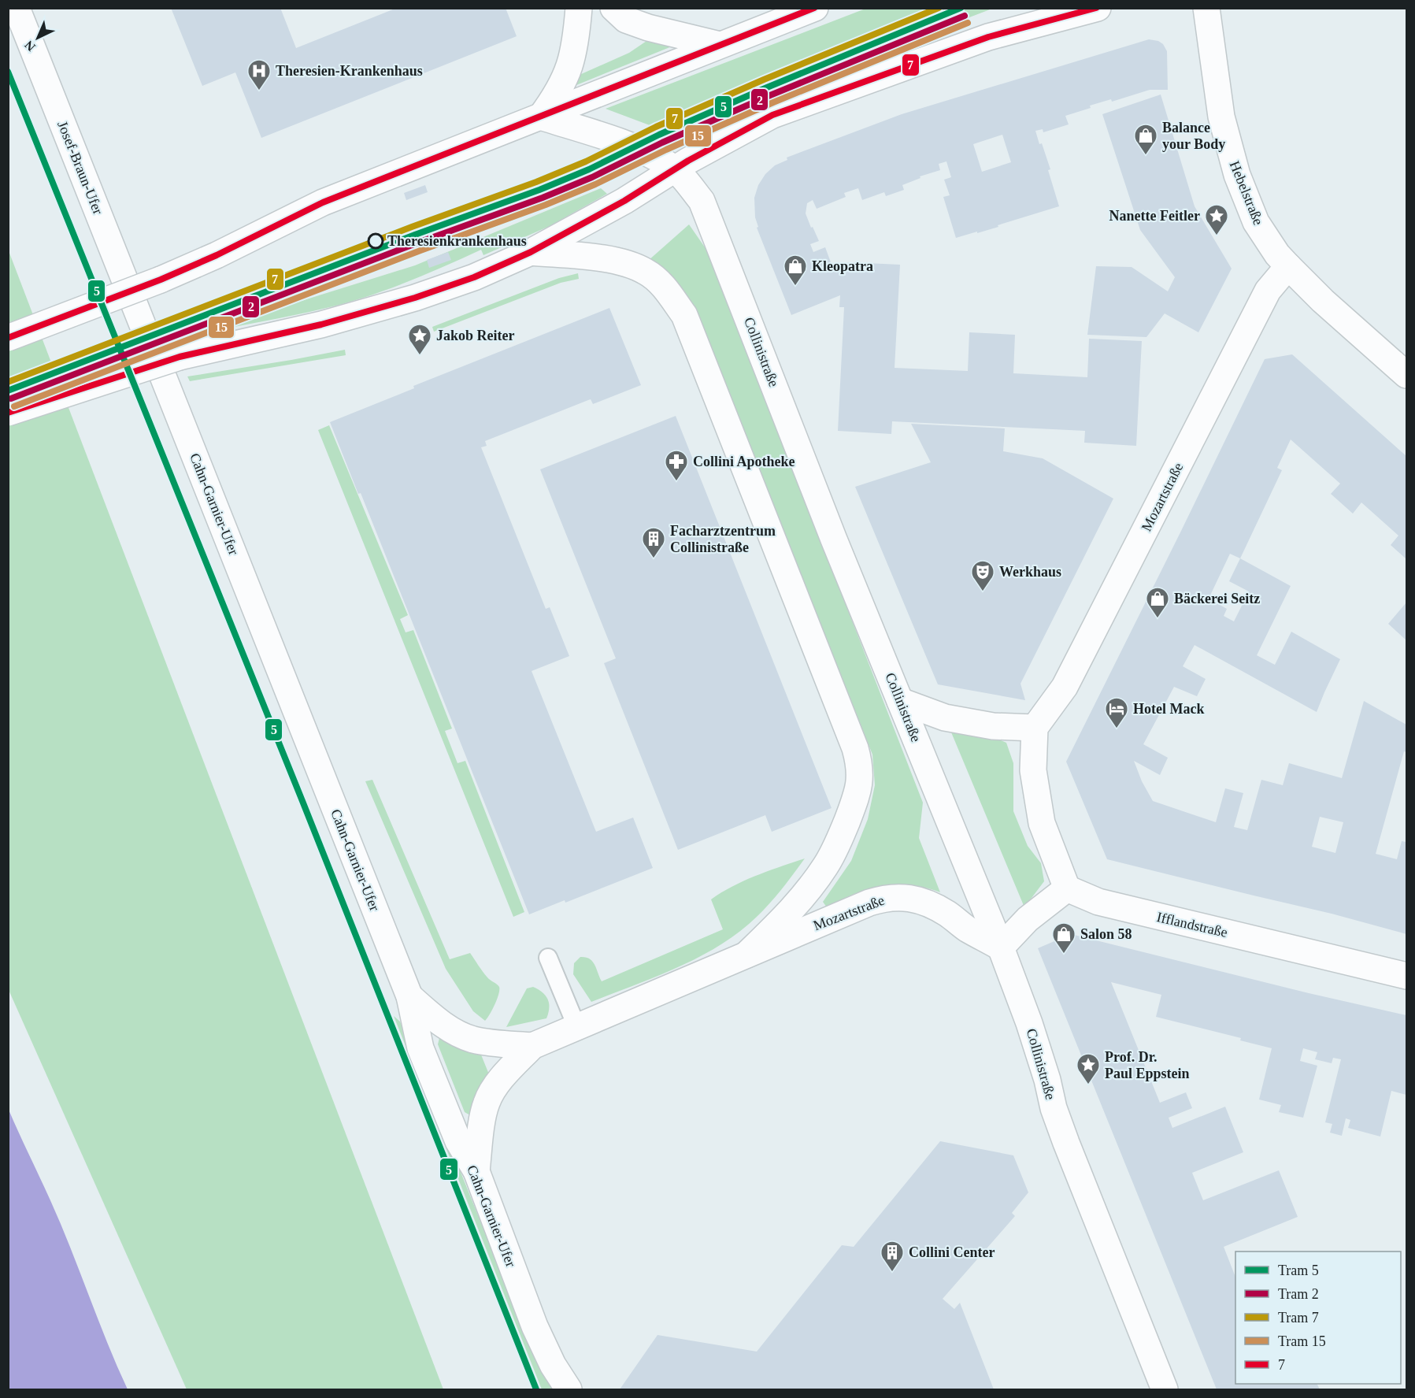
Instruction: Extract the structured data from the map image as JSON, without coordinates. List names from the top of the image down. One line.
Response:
{"streets":{"street":["Josef-Braun-Ufer","Hebelstraße","Collinistraße","Mozartstraße","Cahn-Garnier-Ufer","Ifflandstraße"]},"crossings":[["Josef-Braun-Ufer","Cahn-Garnier-Ufer"],["Hebelstraße","Mozartstraße"],["Collinistraße","Mozartstraße"],["Mozartstraße","Cahn-Garnier-Ufer"]],"places":{"hospital":["Theresien-Krankenhaus"],"shop":["Balance your Body","Kleopatra","Bäckerei Seitz","Salon 58"],"place":["Nanette Feitler","Jakob Reiter","Prof. Dr. Paul Eppstein"],"other":["Theresienkrankenhaus"],"pharmacy":["Collini Apotheke"],"building":["Facharztzentrum Collinistraße","Collini Center"],"theatre":["Werkhaus"],"hotel":["Hotel Mack"]},"lines":["tram line 5","tram line 7","transit line 7","tram line 2","tram line 15"],"legend":["Tram 5","Tram 2","Tram 7","Tram 15","7"],"north":"bottom left"}
